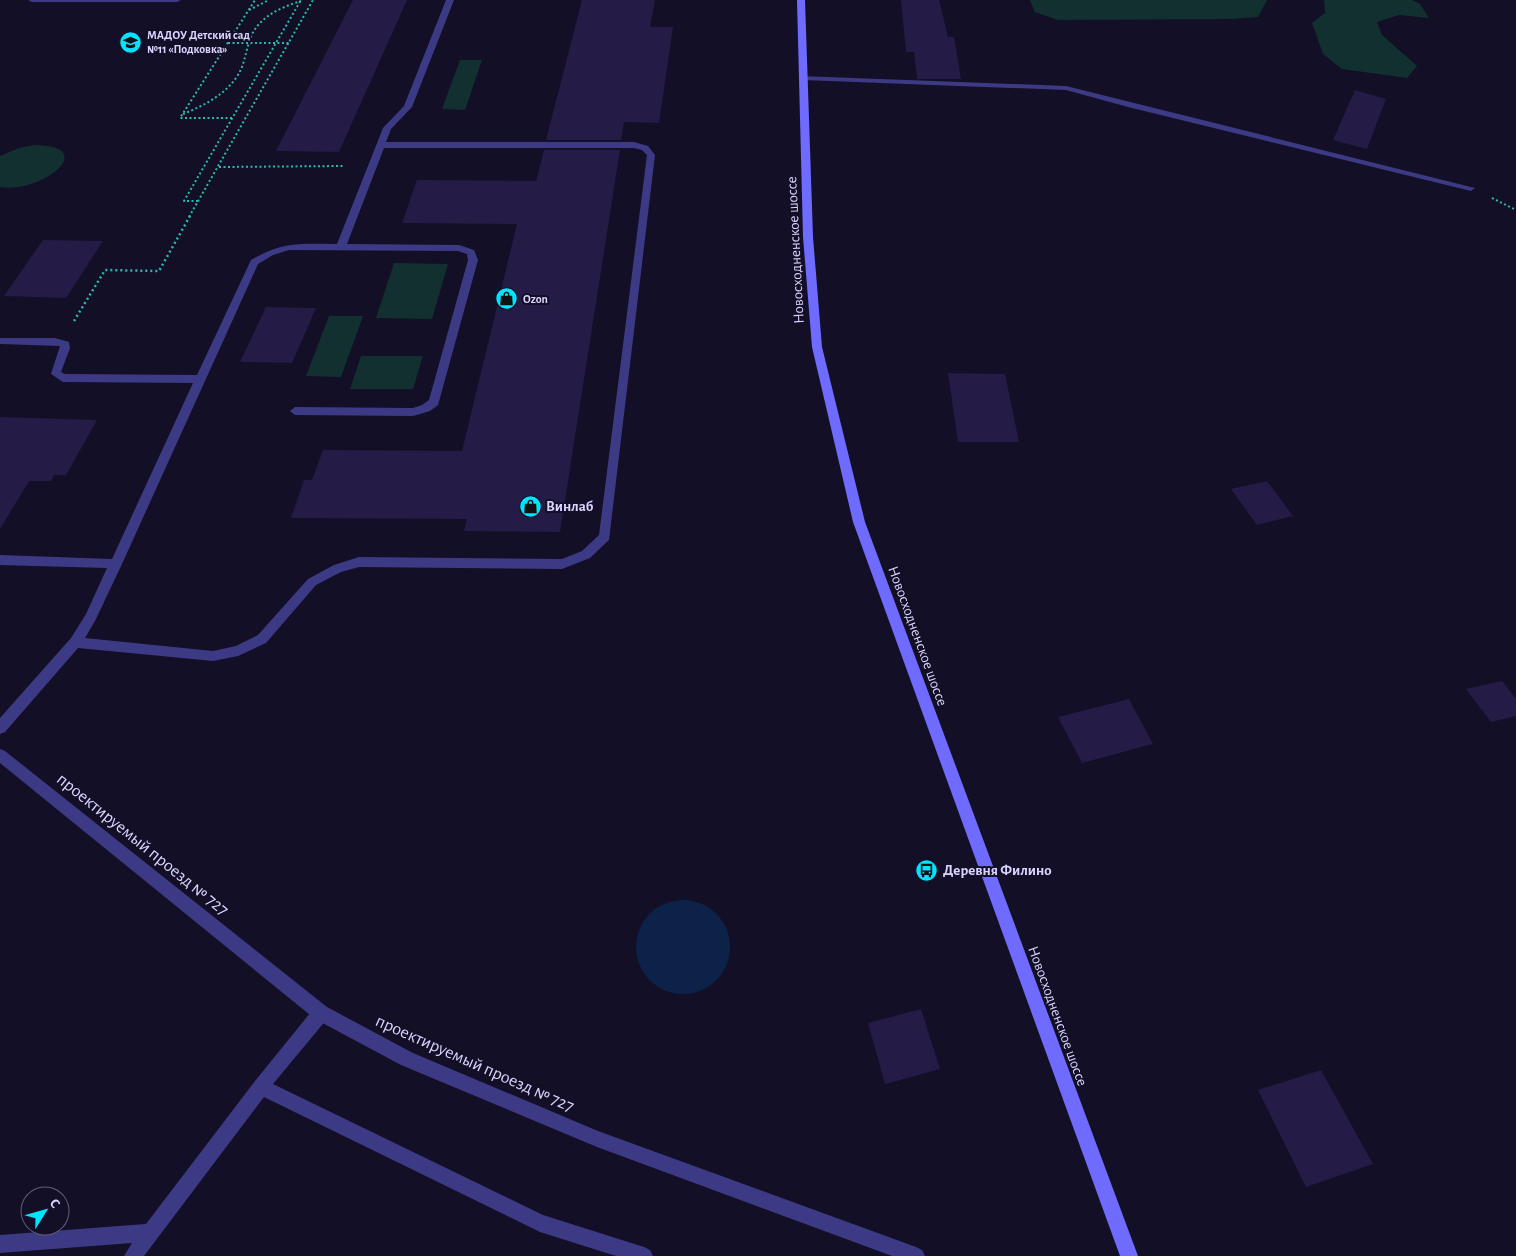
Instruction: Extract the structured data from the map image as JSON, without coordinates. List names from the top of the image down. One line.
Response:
{"streets":{"main road":["Новосходненское шоссе"],"street":["проектируемый проезд № 727"]},"places":{"school or university":["МАДОУ Детский сад №11 «Подковка»"],"shop":["Ozon","Винлаб"],"bus stop":["Деревня Филино"]},"north":"top right"}
